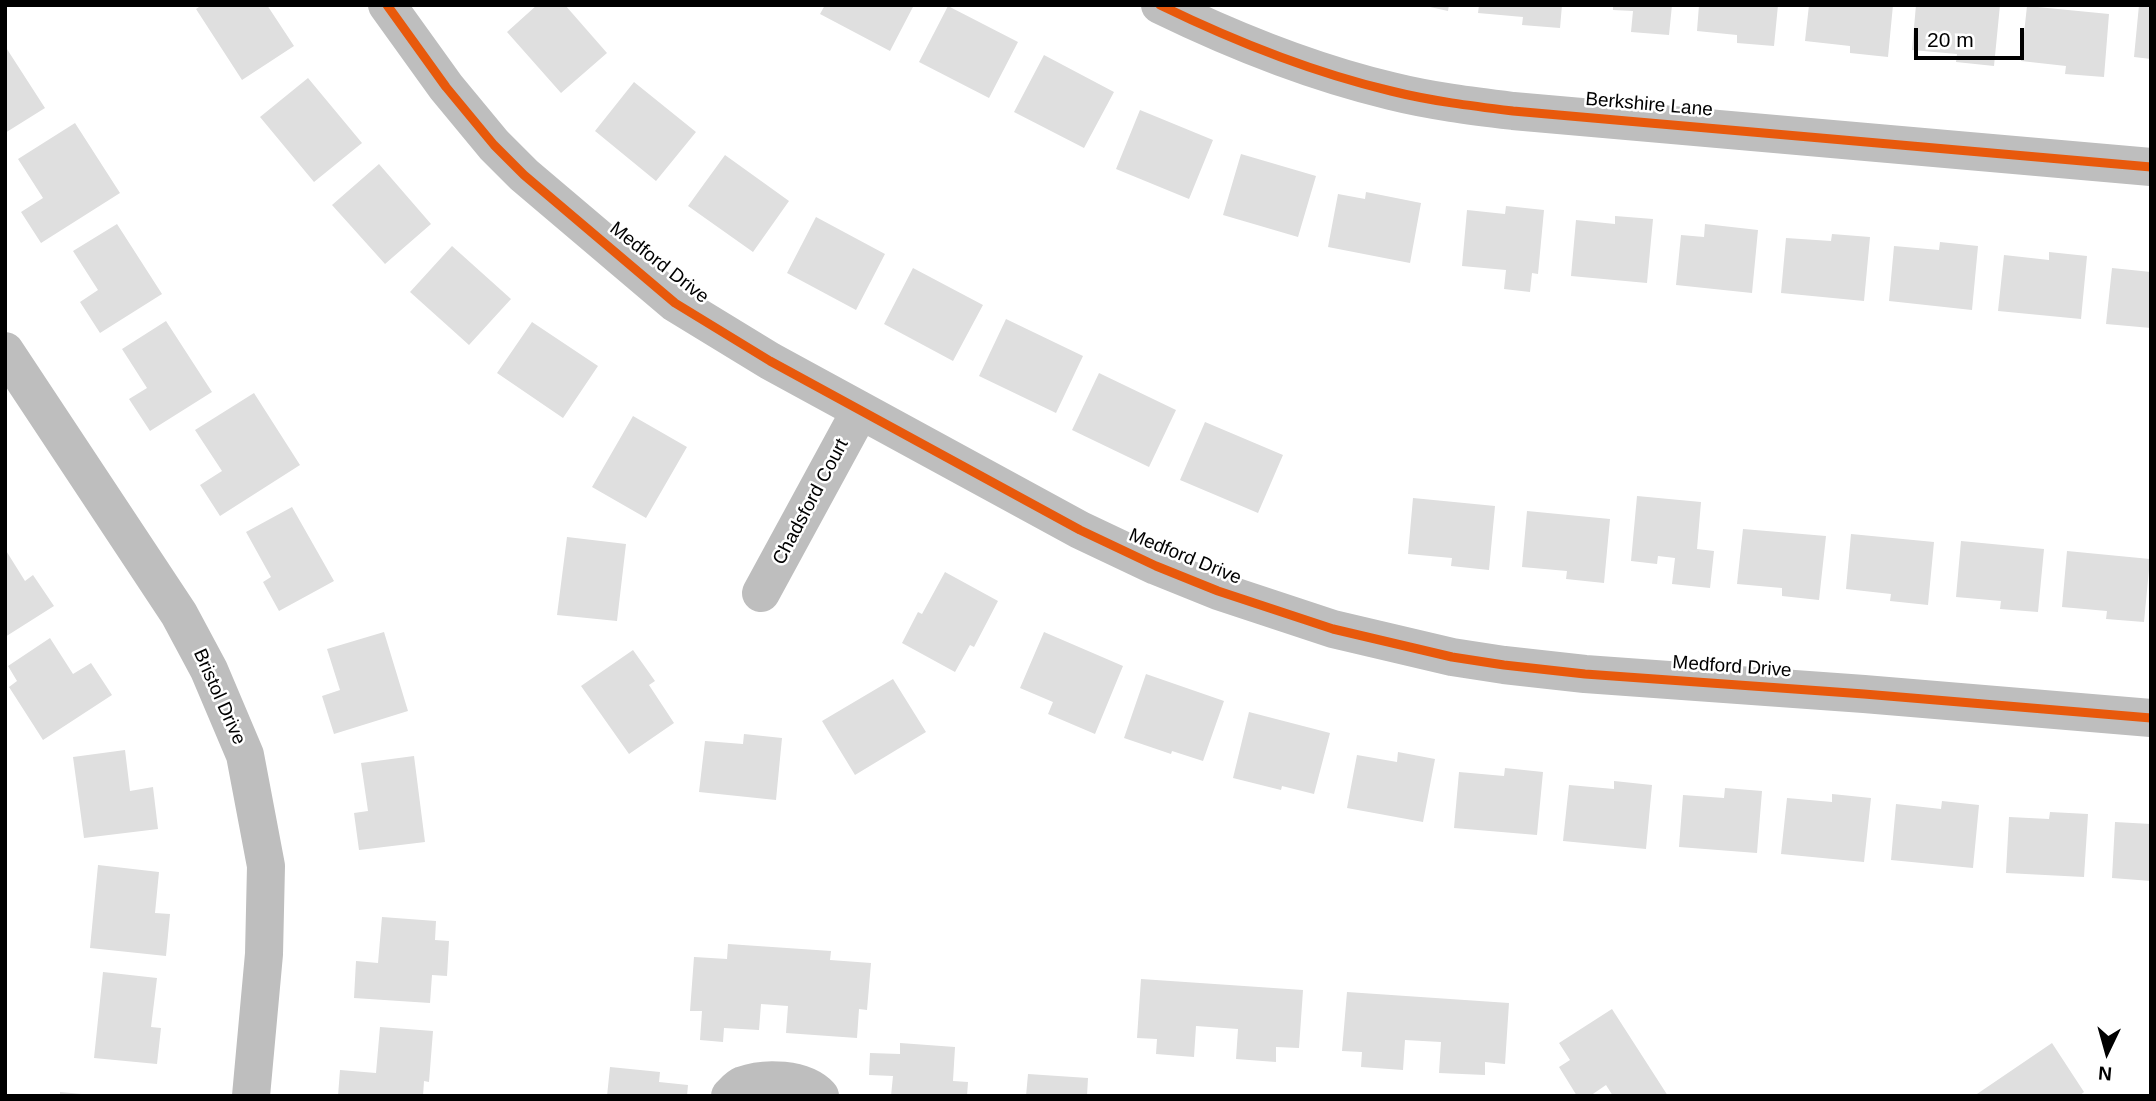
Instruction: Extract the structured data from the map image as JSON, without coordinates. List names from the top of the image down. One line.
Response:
{"streets":{"street":["Berkshire Lane","Medford Drive","Chadsford Court","Bristol Drive"]},"crossings":[["Medford Drive","Chadsford Court"]],"scale_bar":"20 m","north":"bottom"}
